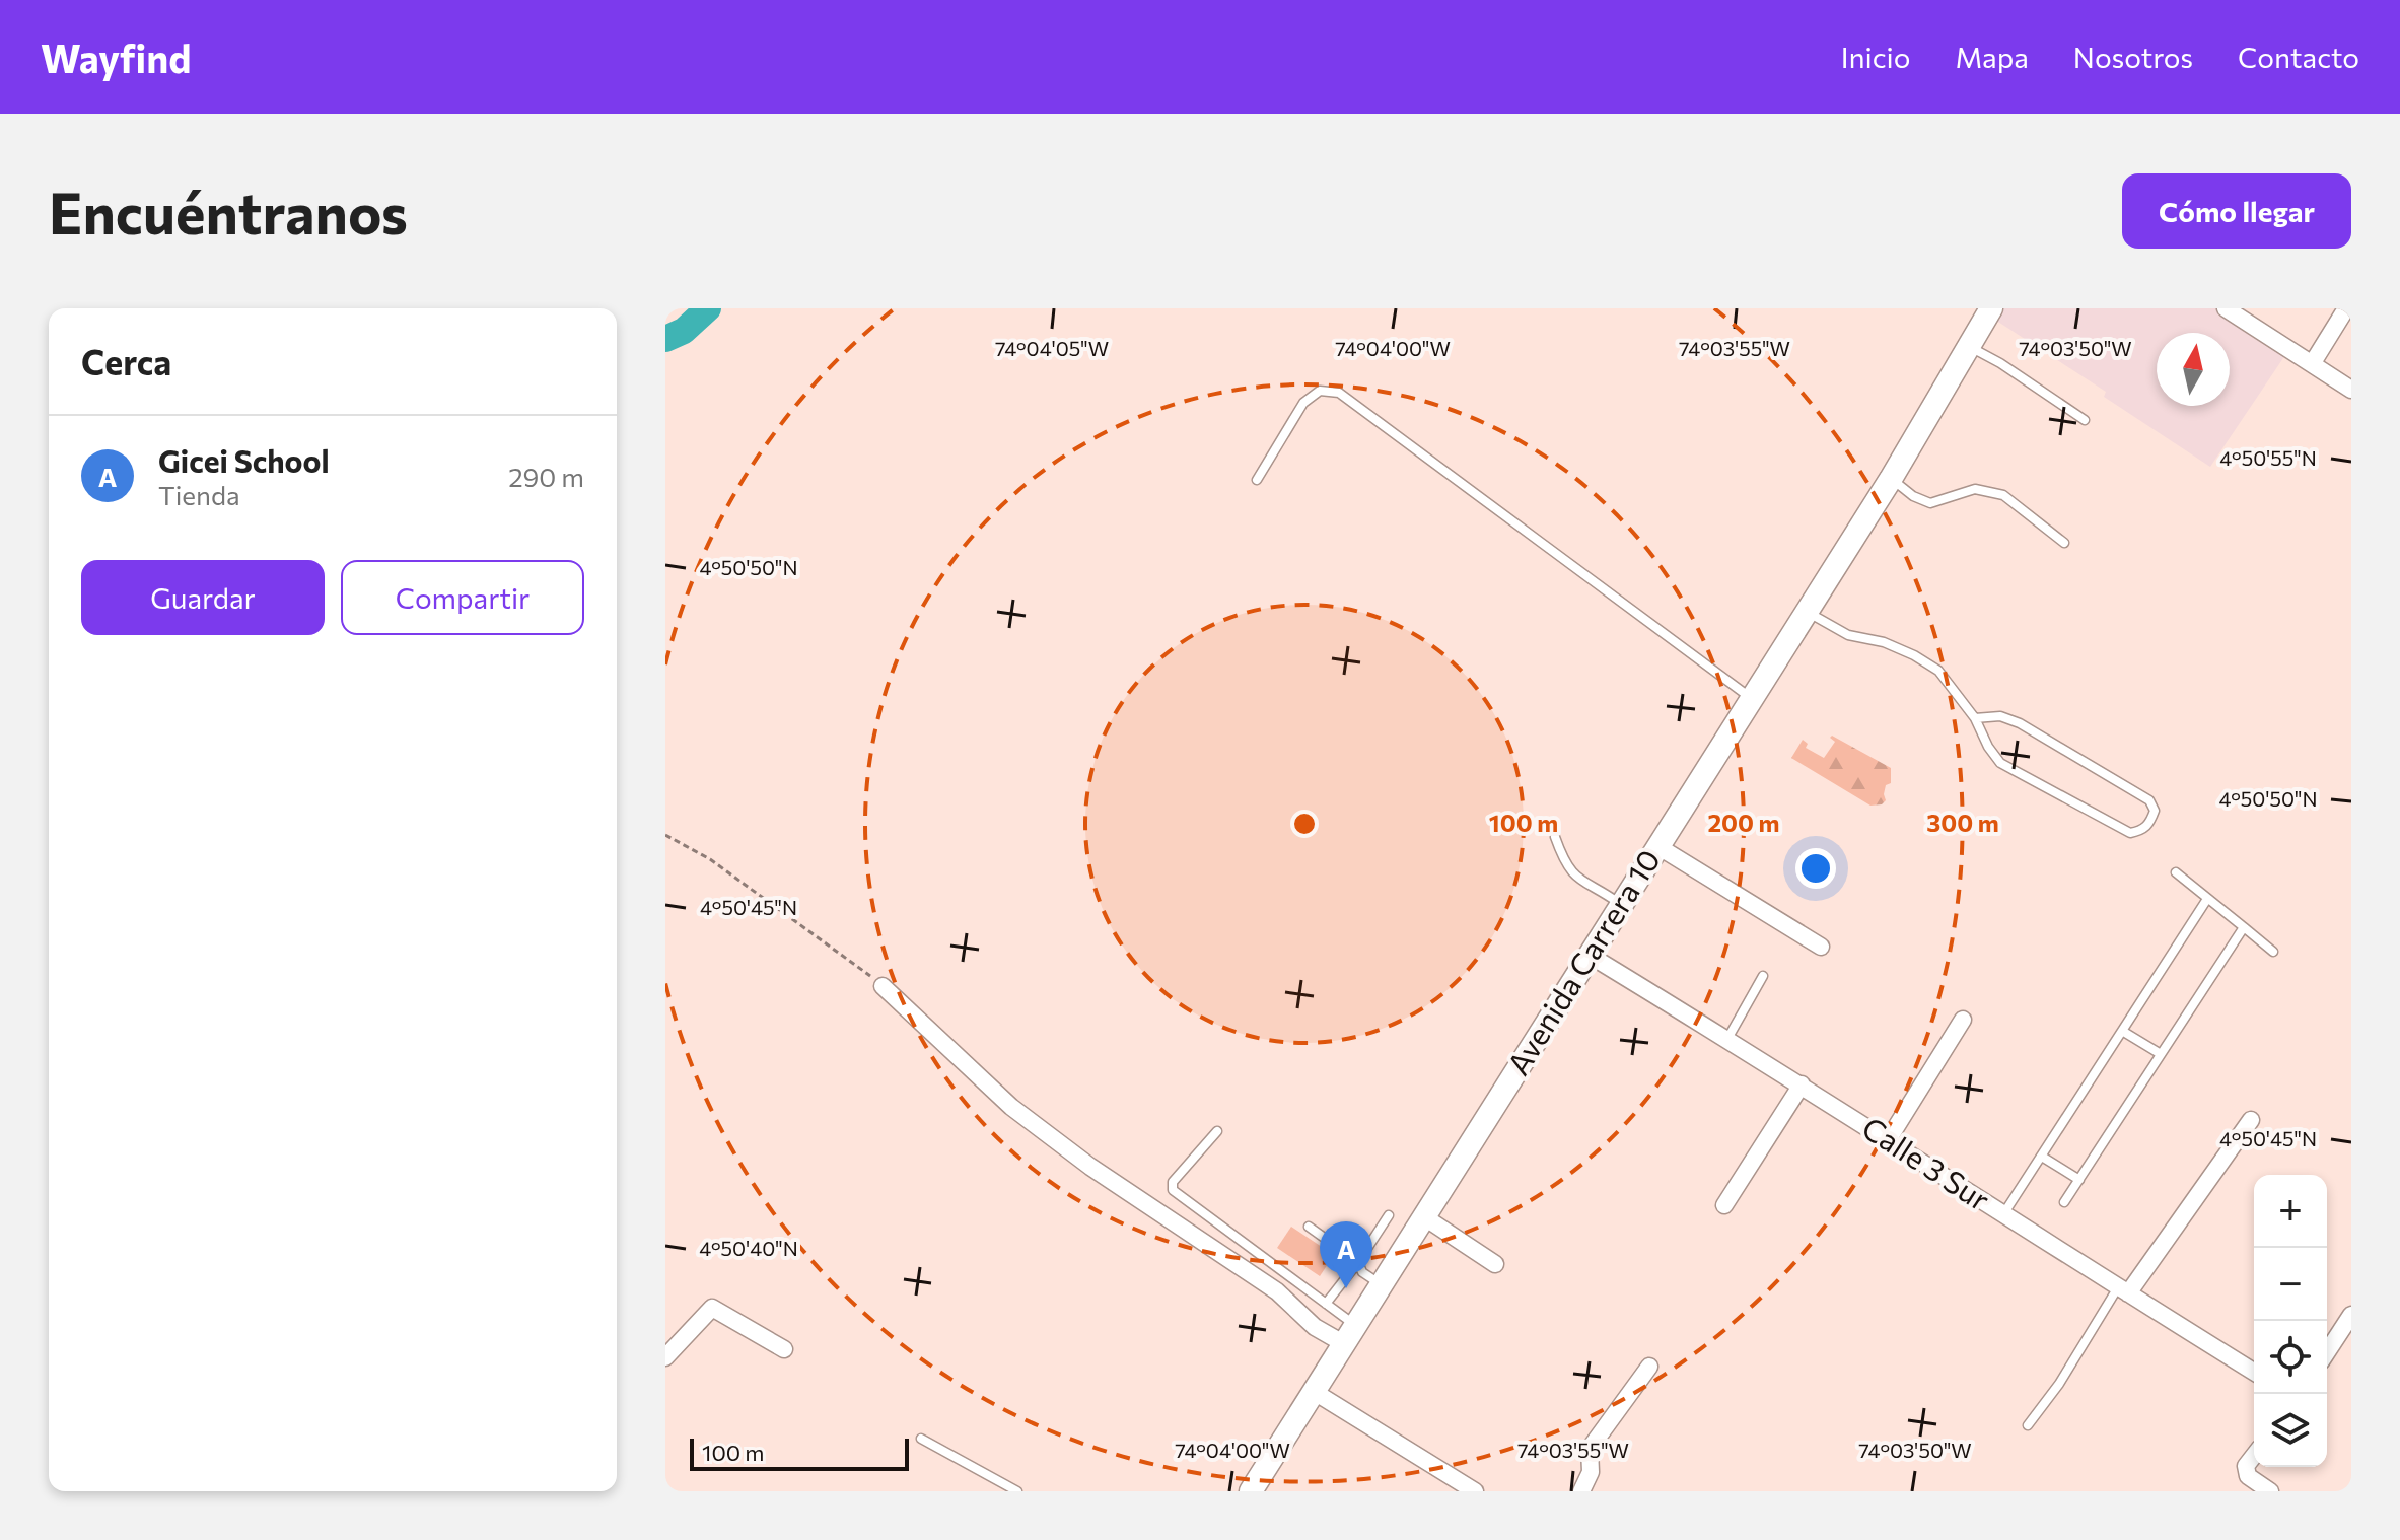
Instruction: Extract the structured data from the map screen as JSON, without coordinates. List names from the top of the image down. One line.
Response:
{"streets":{"street":["Avenida Carrera 10","Calle 3 Sur"]},"crossings":[["Avenida Carrera 10","Calle 3 Sur"]],"scale_bar":"100 m","north":"top","page":{"header":"Wayfind","nav":["Inicio","Mapa","Nosotros","Contacto"],"buttons":["Cómo llegar",["Guardar","Compartir"]],"title":"Encuéntranos","heading":"Cerca","list":[{"mark":"A","name":"Gicei School","note":"Tienda","value":"290 m"}],"map_buttons":["+","−"],"pins":"A","scale":"100 m"},"coordinates":["74°04'05\"W","74°04'00\"W","74°03'55\"W","74°03'50\"W","4°50'55\"N","4°50'50\"N","4°50'45\"N","4°50'40\"N"],"rings":["100 m","200 m","300 m"]}
